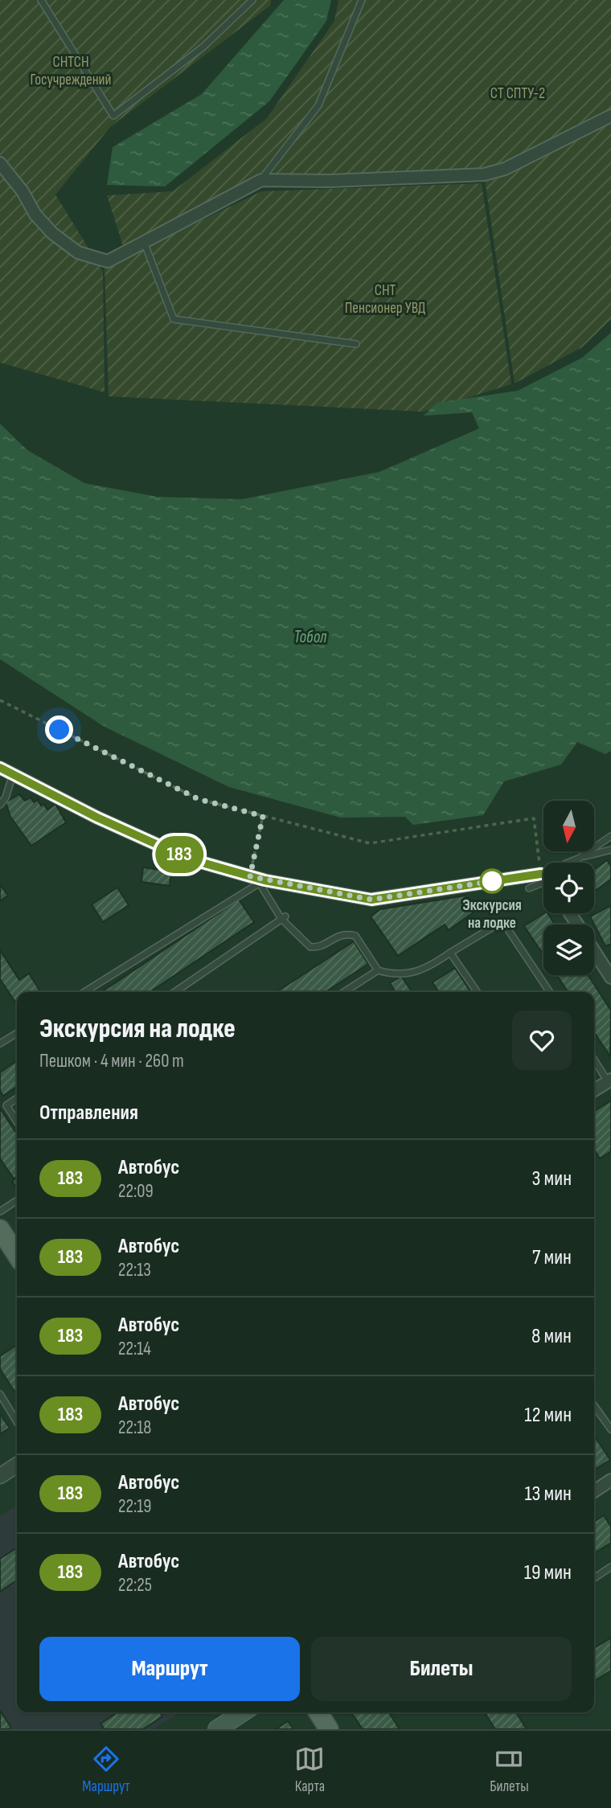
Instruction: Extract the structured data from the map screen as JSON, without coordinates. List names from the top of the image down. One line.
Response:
{"water":["Тобол"],"parks":["СНТСН Госучреждений","СТ СПТУ-2","СНТ Пенсионер УВД"],"places":["Экскурсия на лодке"],"lines":["bus line 183"],"north":"bottom","page":{"on_map":"183","heading":[["Экскурсия на лодке","Пешком · 4 мин · 260 m"],"Отправления"],"list":[{"mark":"183","name":"Автобус","note":"22:09","value":"3 мин"},{"mark":"183","name":"Автобус","note":"22:13","value":"7 мин"},{"mark":"183","name":"Автобус","note":"22:14","value":"8 мин"},{"mark":"183","name":"Автобус","note":"22:18","value":"12 мин"},{"mark":"183","name":"Автобус","note":"22:19","value":"13 мин"},{"mark":"183","name":"Автобус","note":"22:25","value":"19 мин"}],"buttons":["Маршрут","Билеты"],"tabs":["Маршрут","Карта","Билеты"]}}
